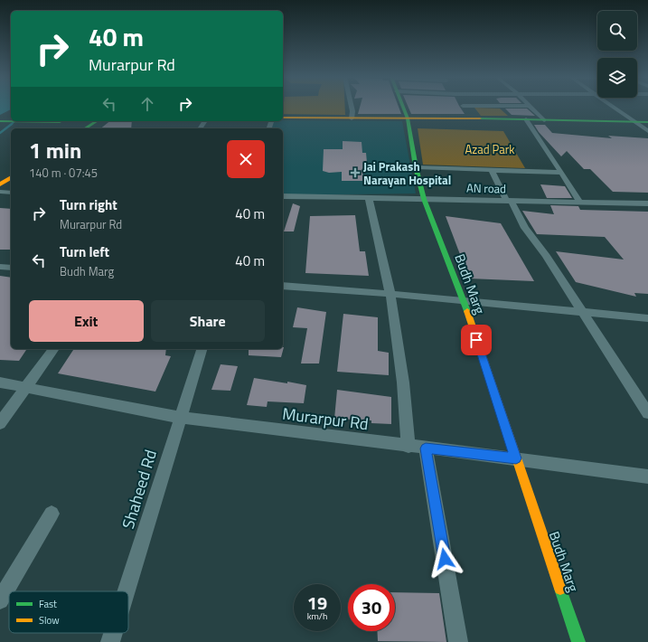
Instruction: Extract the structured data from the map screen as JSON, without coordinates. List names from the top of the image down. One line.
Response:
{"streets":{"main road":["Budh Marg"],"street":["AN road","Murarpur Rd","Shaheed Rd"]},"crossings":[["AN road","Budh Marg"],["Budh Marg","Murarpur Rd"],["Murarpur Rd","Shaheed Rd"]],"parks":["Azad Park"],"places":{"health":["Jai Prakash Narayan Hospital"]},"legend":["Fast","Slow"],"page":{"turn":["40 m","Murarpur Rd"],"heading":["1 min","140 m · 07:45"],"list":[{"name":"Turn right","note":"Murarpur Rd","value":"40 m"},{"name":"Turn left","note":"Budh Marg","value":"40 m"}],"buttons":["Exit","Share"],"speed":"19 km/h","limit":"30"}}
